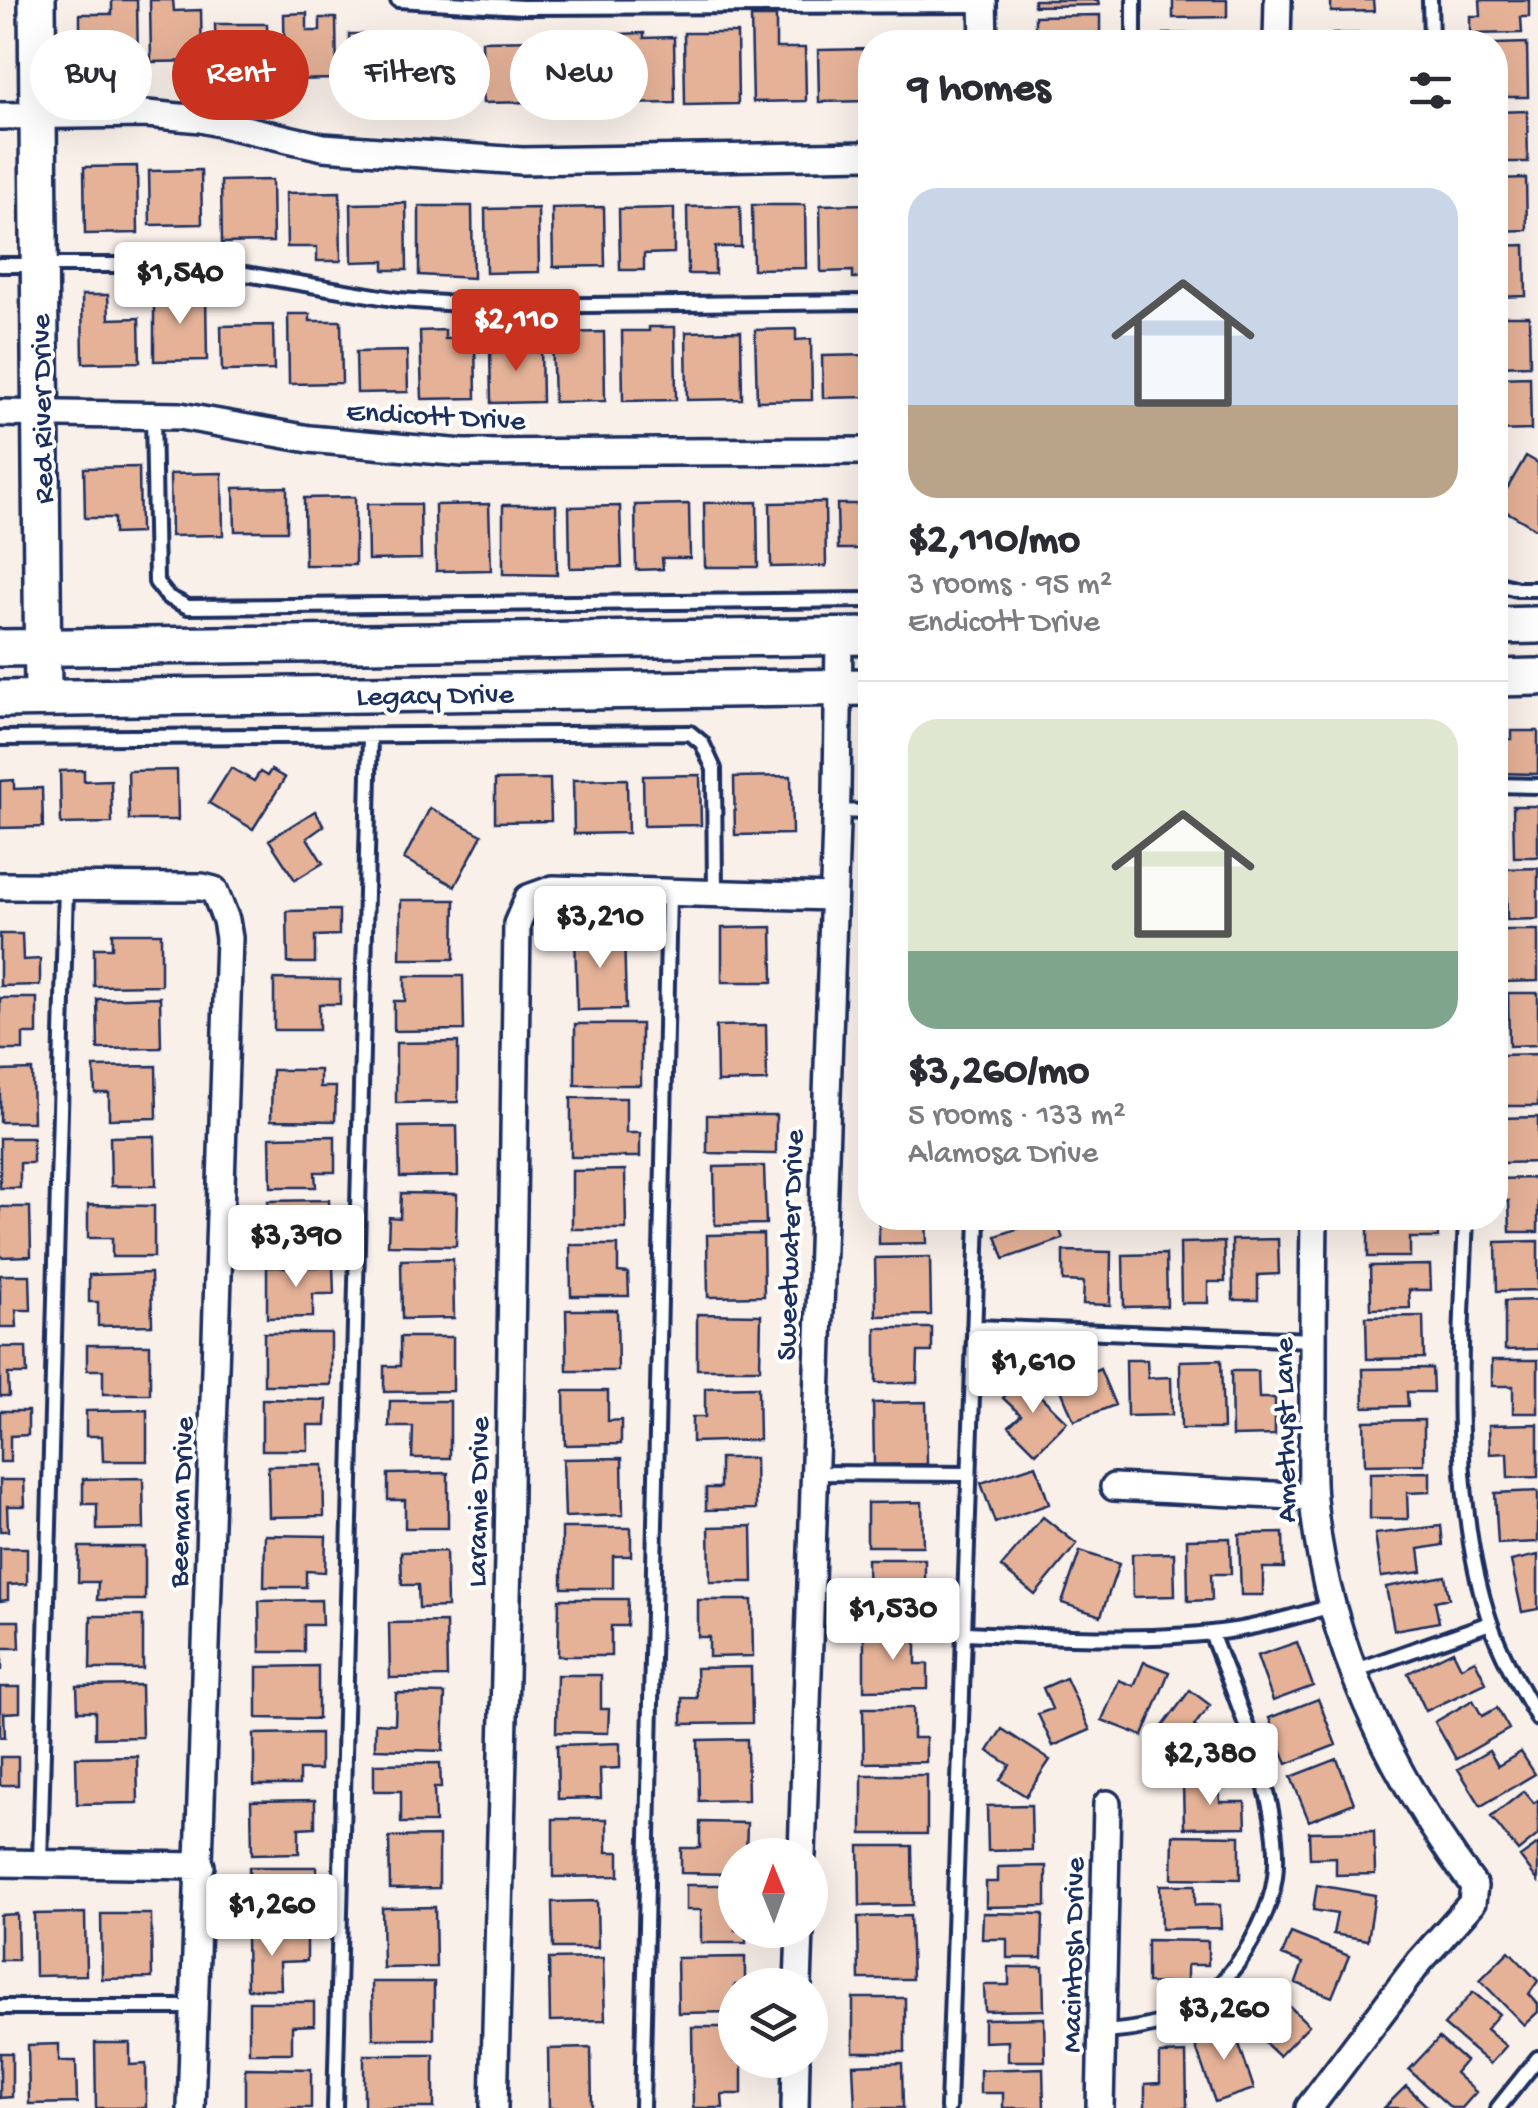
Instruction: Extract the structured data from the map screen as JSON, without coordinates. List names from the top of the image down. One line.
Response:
{"streets":{"main road":["Red River Drive","Legacy Drive"],"street":["Endicott Drive","Sweetwater Drive","Amethyst Lane","Beeman Drive","Laramie Drive","Macintosh Drive"]},"crossings":[["Red River Drive","Endicott Drive"],["Red River Drive","Legacy Drive"],["Legacy Drive","Sweetwater Drive"]],"north":"top","page":{"chip":["Buy","Rent","Filters","New"],"heading":"9 homes","list":[{"name":"$2,110/mo","note":"3 rooms · 95 m² · Endicott Drive"},{"name":"$3,260/mo","note":"5 rooms · 133 m² · Alamosa Drive"}],"price":["$1,540","$2,110","$3,210","$3,390","$1,610","$1,530","$2,380","$1,260","$3,260"]}}
